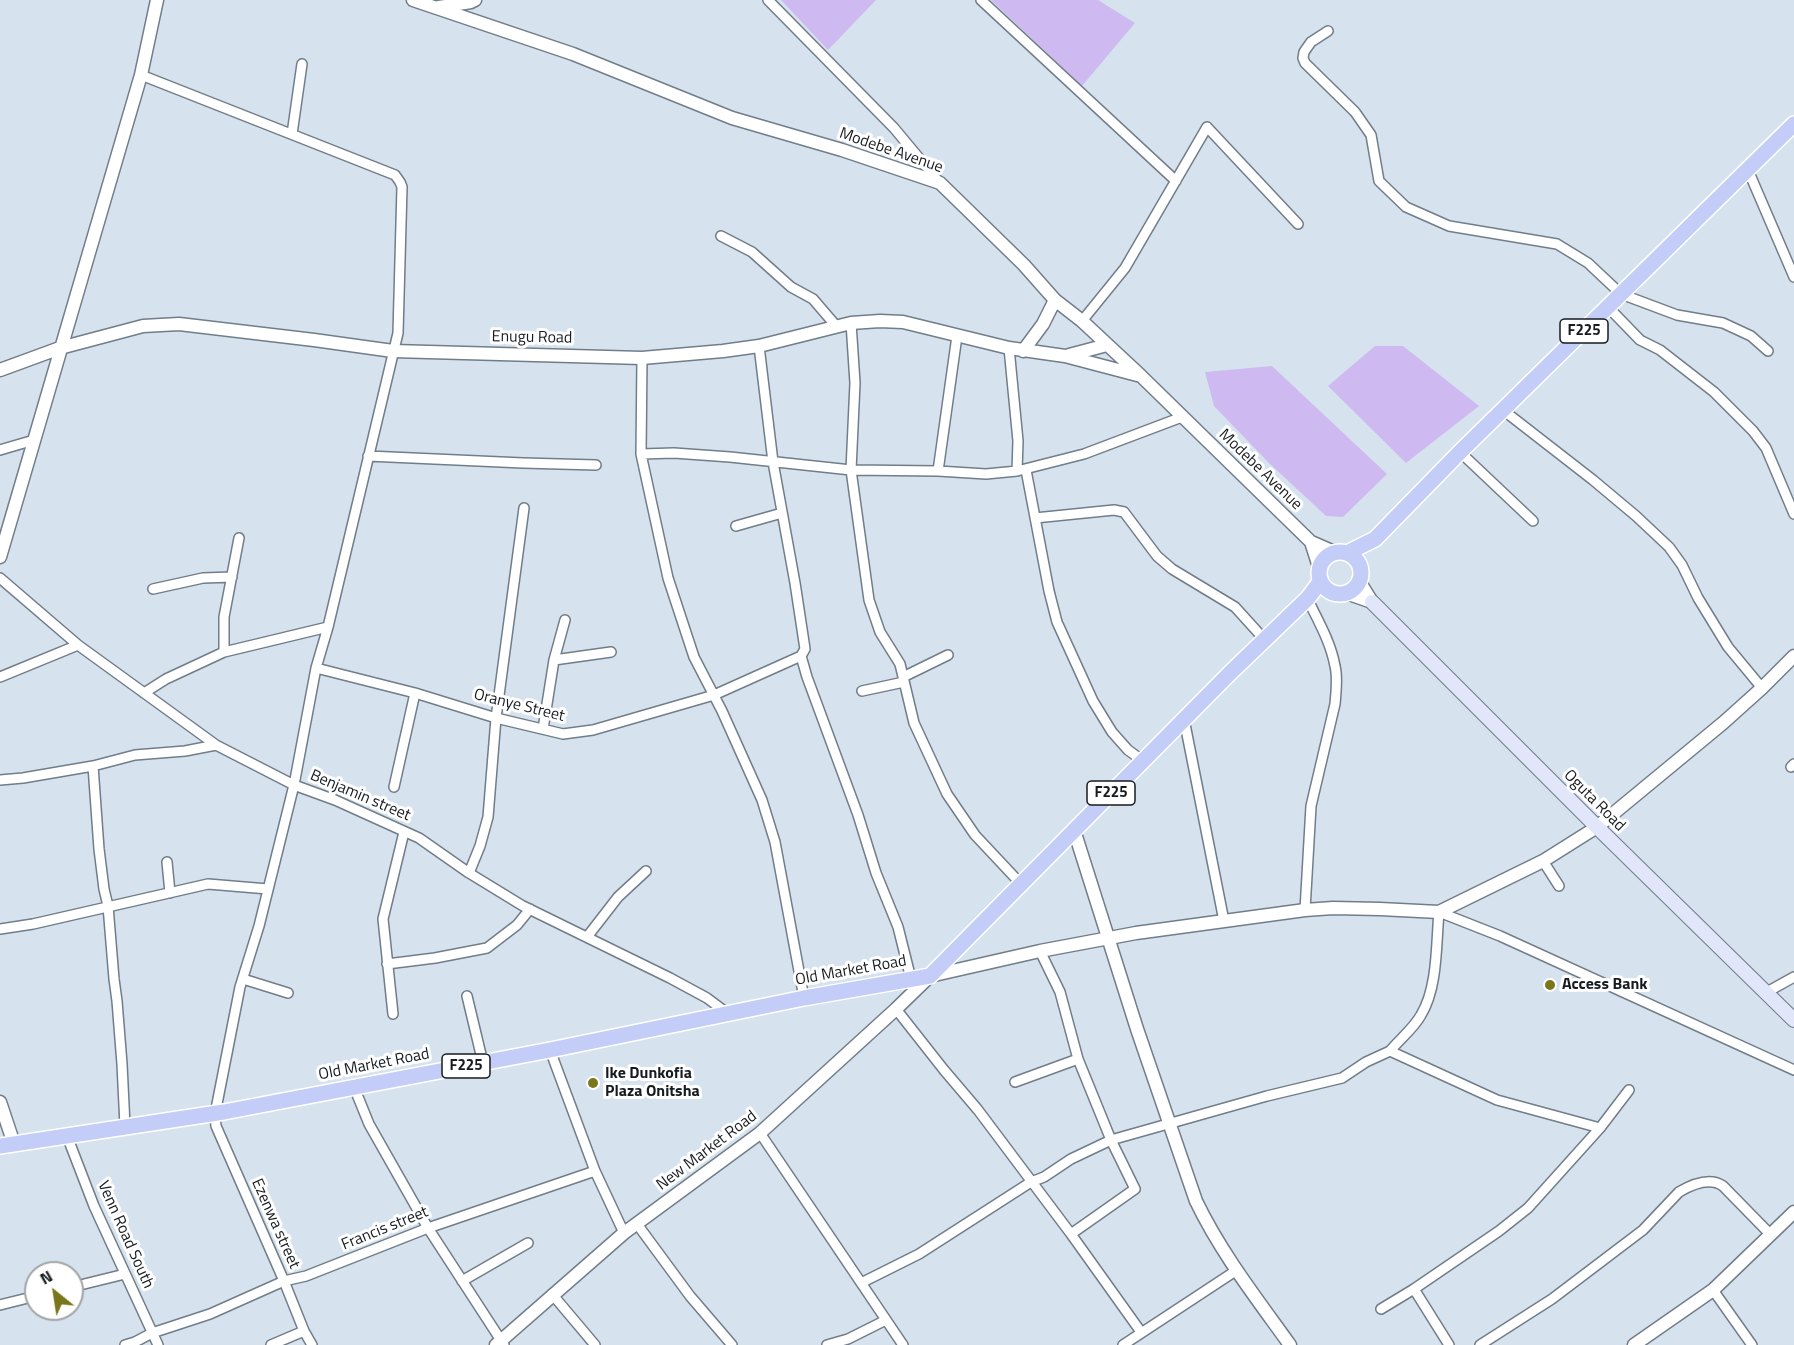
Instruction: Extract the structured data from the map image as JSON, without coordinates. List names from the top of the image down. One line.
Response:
{"streets":{"main road":["F225","Oguta Road","Old Market Road"],"street":["Modebe Avenue","Enugu Road","Oranye Street","Benjamin street","New Market Road","Ezenwa street","Francis street","Venn Road South"]},"crossings":[["F225","Old Market Road"],["F225","New Market Road"],["Benjamin street","Old Market Road"],["Old Market Road","New Market Road"],["Old Market Road","Ezenwa street"],["Old Market Road","Venn Road South"],["Ezenwa street","Francis street"],["Francis street","Venn Road South"]],"places":["Access Bank","Ike Dunkofia Plaza Onitsha"],"north":"top left"}
